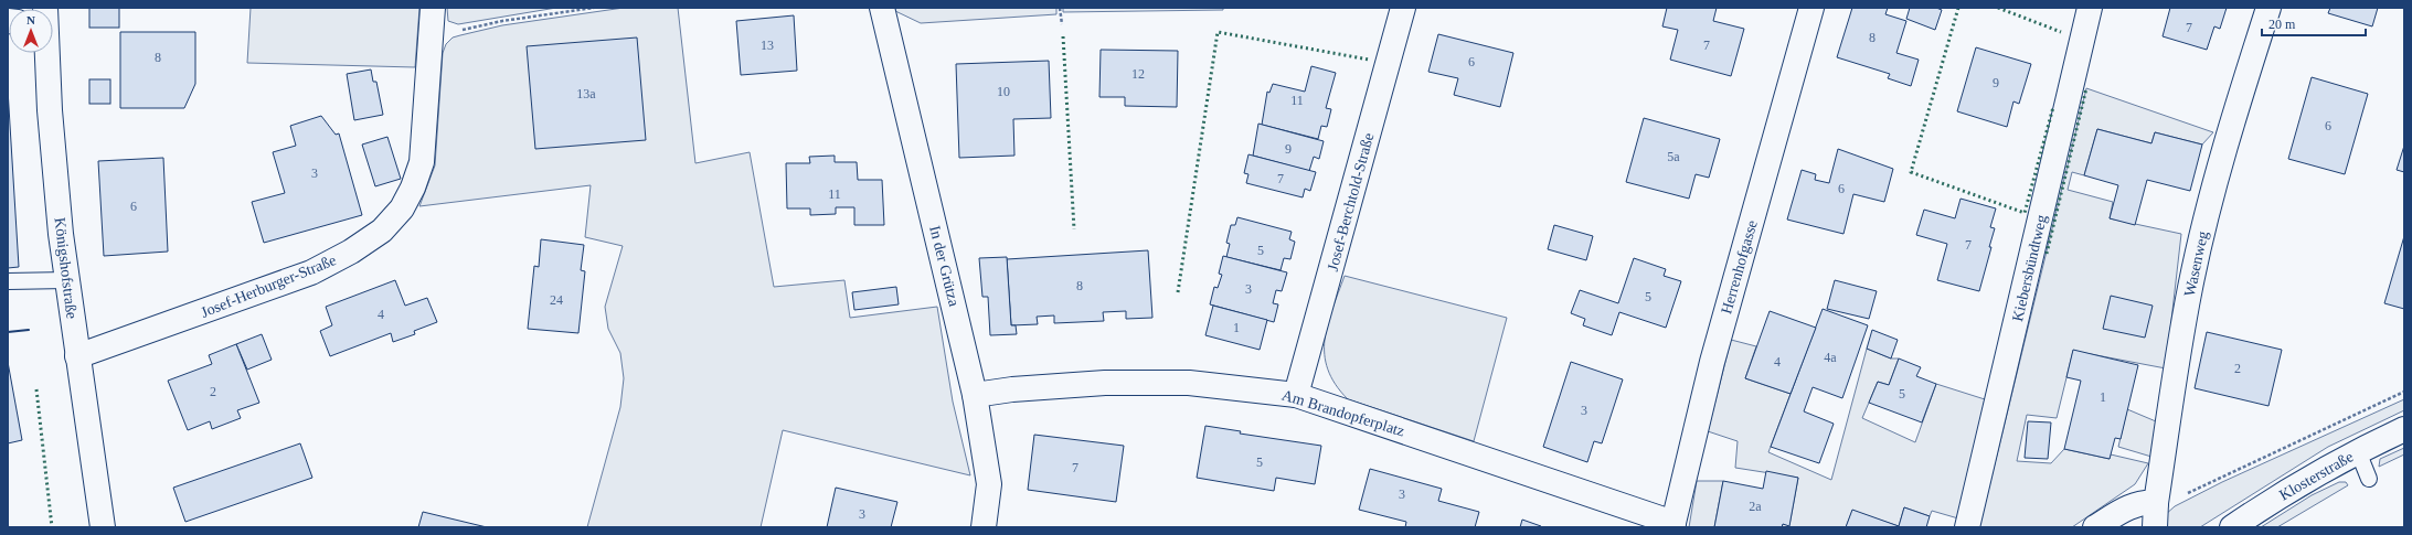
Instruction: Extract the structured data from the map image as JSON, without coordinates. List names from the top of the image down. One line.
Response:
{"streets":{"street":["Josef-Berchtold-Straße","Wasenweg","In der Grütza","Herrenhofgasse","Königshofstraße","Kiebersbündtweg","Josef-Herburger-Straße","Am Brandopferplatz","Klosterstraße"]},"crossings":[["Josef-Berchtold-Straße","Am Brandopferplatz"],["In der Grütza","Am Brandopferplatz"],["Herrenhofgasse","Am Brandopferplatz"],["Königshofstraße","Josef-Herburger-Straße"]],"house_numbers":["7","8","13","7","8","6","12","9","10","13a","11","6","9","5a","3","7","6","11","6","7","5","8","3","5","24","4","1","4a","4","2","2","5","1","3","5","7","3","2a","3"],"scale_bar":"20 m","north":"top"}
